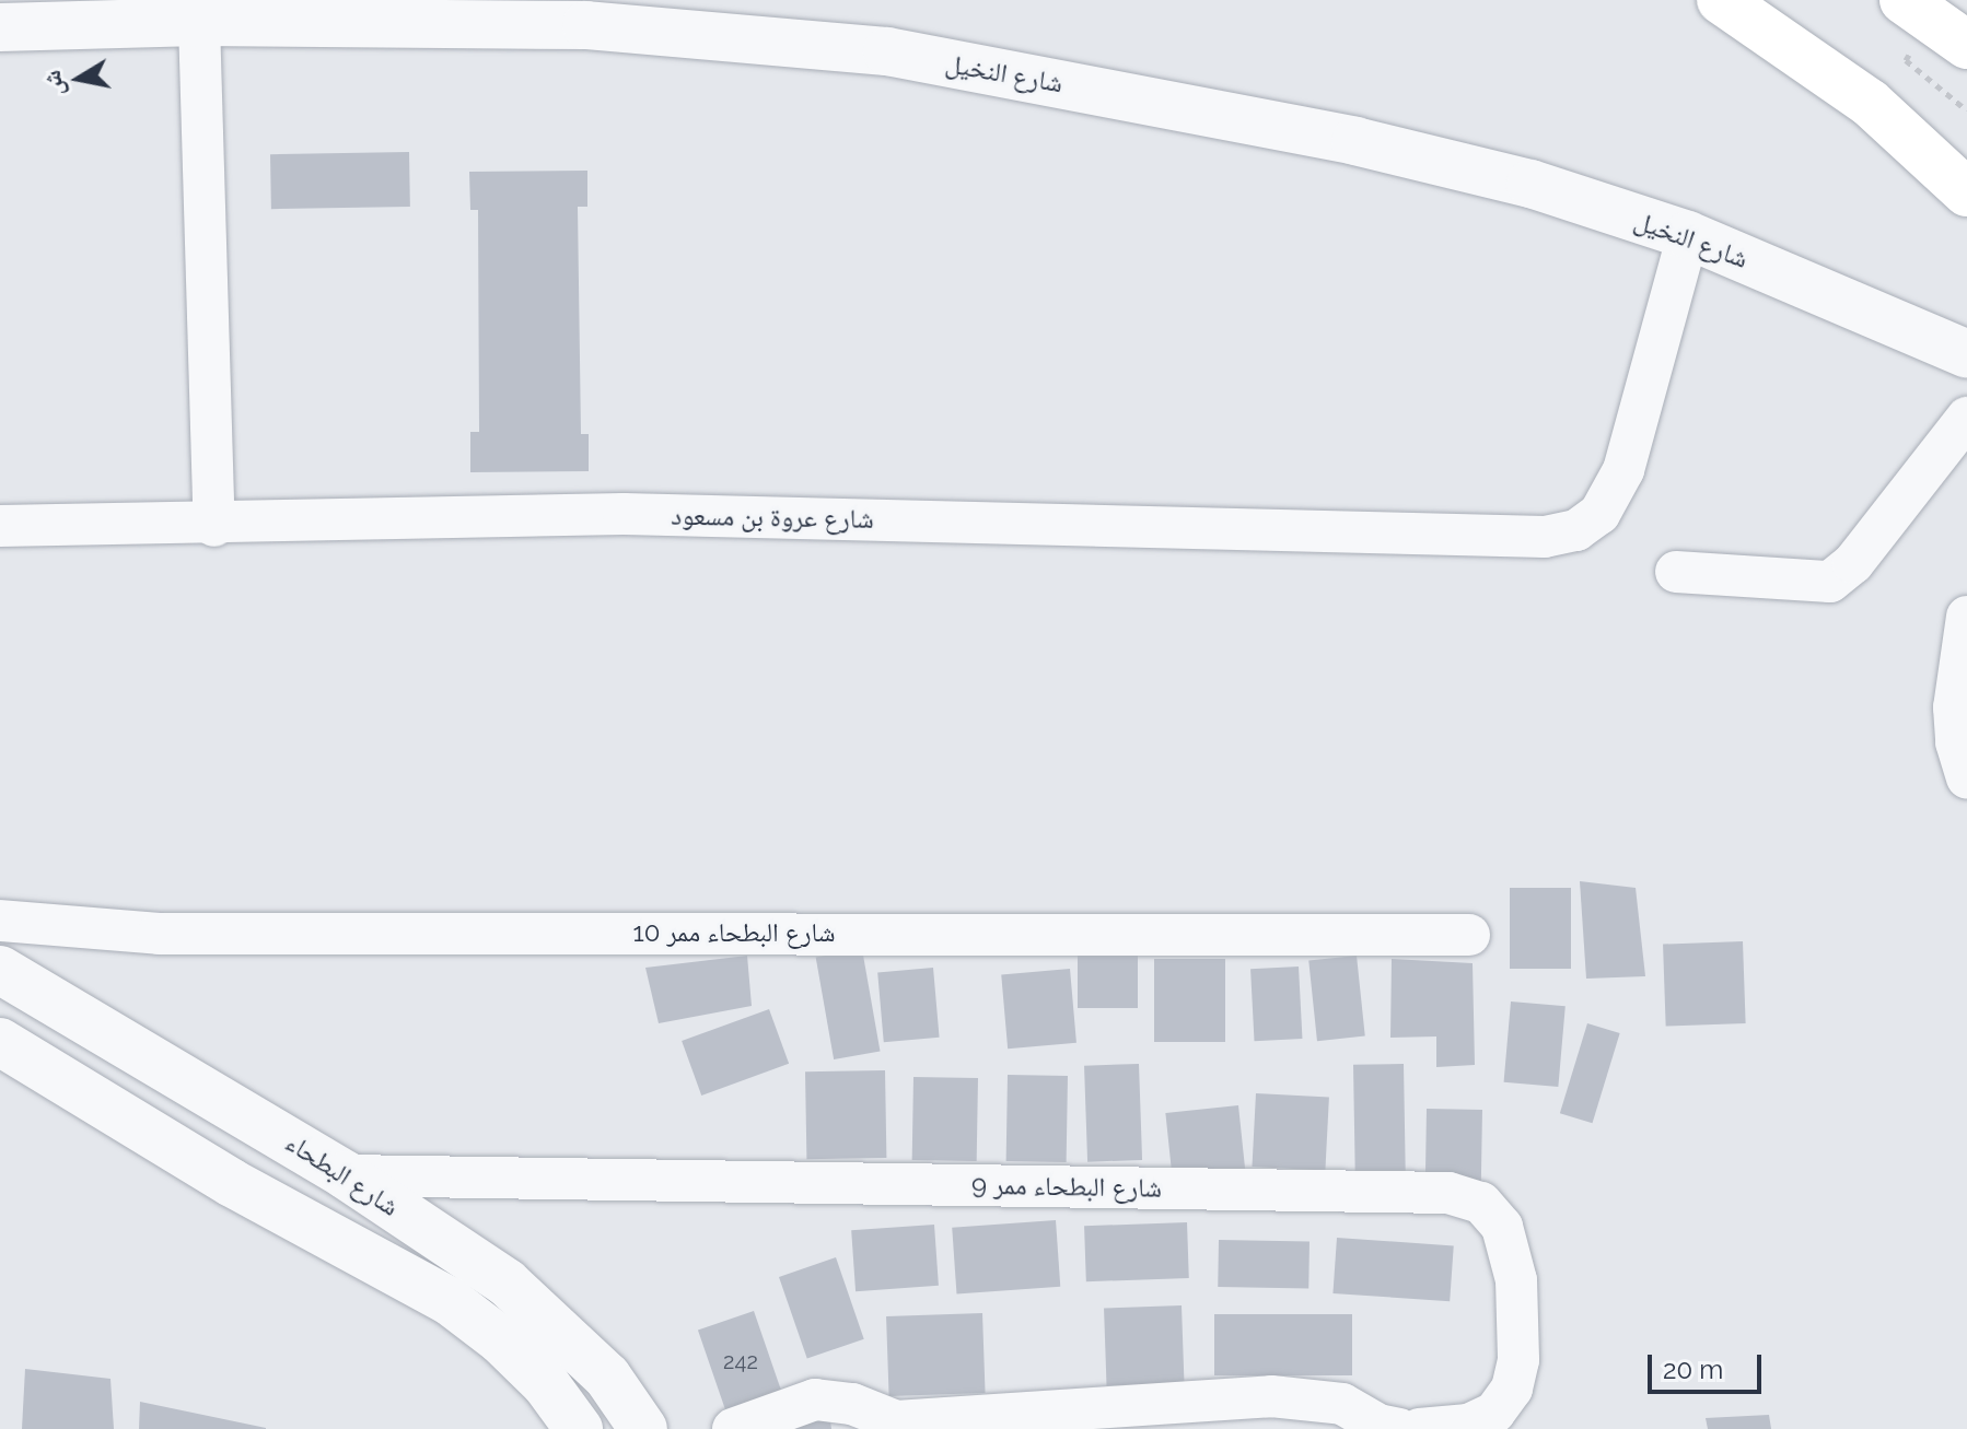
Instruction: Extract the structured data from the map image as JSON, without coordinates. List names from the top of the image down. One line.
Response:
{"streets":{"street":["شارع النخيل","شارع عروة بن مسعود","شارع البطحاء ممر 10","شارع البطحاء","شارع البطحاء ممر 9"]},"crossings":[["شارع النخيل","شارع عروة بن مسعود"],["شارع البطحاء","شارع البطحاء ممر 9"]],"house_numbers":["242"],"scale_bar":"20 m","north":"left"}
